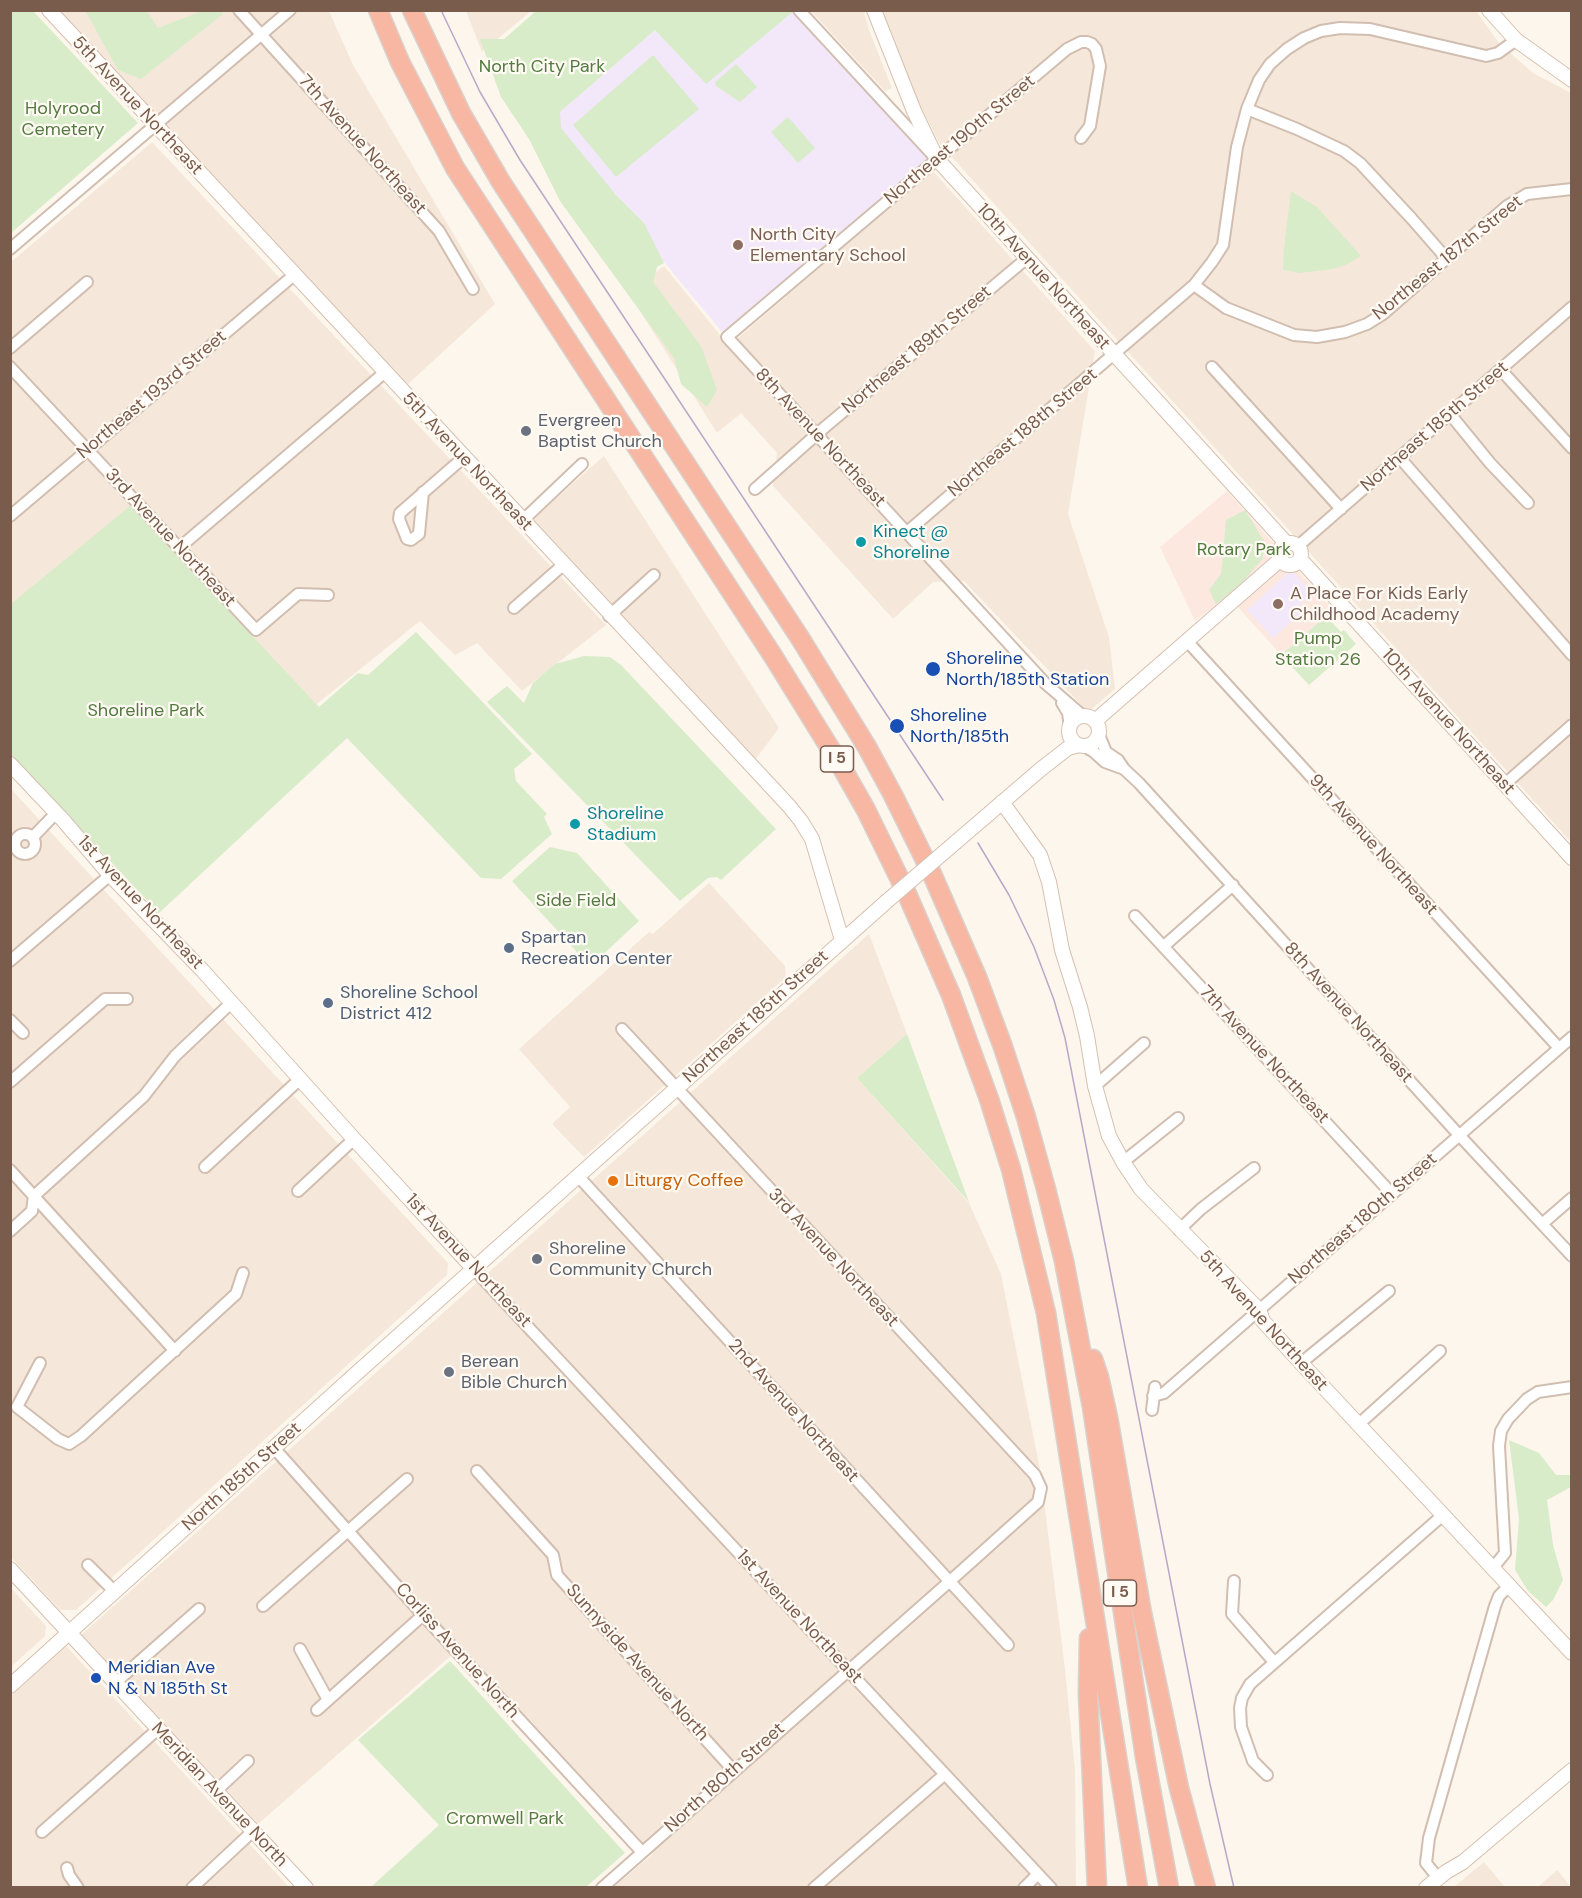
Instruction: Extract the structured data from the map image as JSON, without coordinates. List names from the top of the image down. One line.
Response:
{"streets":{"highway":["I 5"],"street":["5th Avenue Northeast","Northeast 190th Street","7th Avenue Northeast","Northeast 187th Street","10th Avenue Northeast","Northeast 189th Street","Northeast 193rd Street","Northeast 185th Street","Northeast 188th Street","8th Avenue Northeast","3rd Avenue Northeast","9th Avenue Northeast","1st Avenue Northeast","Northeast 180th Street","2nd Avenue Northeast","North 185th Street","Corliss Avenue North","Sunnyside Avenue North","North 180th Street","Meridian Avenue North"]},"crossings":[["5th Avenue Northeast","Northeast 193rd Street"],["5th Avenue Northeast","Northeast 185th Street"],["5th Avenue Northeast","Northeast 180th Street"],["Northeast 190th Street","10th Avenue Northeast"],["Northeast 190th Street","8th Avenue Northeast"],["7th Avenue Northeast","Northeast 180th Street"],["Northeast 187th Street","Northeast 188th Street"],["10th Avenue Northeast","Northeast 189th Street"],["10th Avenue Northeast","Northeast 185th Street"],["10th Avenue Northeast","Northeast 188th Street"],["Northeast 189th Street","8th Avenue Northeast"],["Northeast 193rd Street","3rd Avenue Northeast"],["Northeast 185th Street","8th Avenue Northeast"],["Northeast 185th Street","3rd Avenue Northeast"],["Northeast 185th Street","1st Avenue Northeast"],["Northeast 185th Street","2nd Avenue Northeast"],["Northeast 185th Street","North 185th Street"],["Northeast 188th Street","8th Avenue Northeast"],["8th Avenue Northeast","Northeast 180th Street"],["3rd Avenue Northeast","2nd Avenue Northeast"],["9th Avenue Northeast","Northeast 180th Street"],["1st Avenue Northeast","North 185th Street"],["1st Avenue Northeast","North 180th Street"],["North 185th Street","Corliss Avenue North"],["North 185th Street","Meridian Avenue North"],["Corliss Avenue North","North 180th Street"],["Sunnyside Avenue North","North 180th Street"]],"parks":["North City Park","Holyrood Cemetery","Rotary Park","Pump Station 26","Shoreline Park","Side Field","Cromwell Park"],"places":["North City Elementary School","Evergreen Baptist Church","Kinect @ Shoreline","A Place For Kids Early Childhood Academy","Shoreline North/185th Station","Shoreline North/185th","Shoreline Stadium","Spartan Recreation Center","Shoreline School District 412","Liturgy Coffee","Shoreline Community Church","Berean Bible Church","Meridian Ave N & N 185th St"]}
